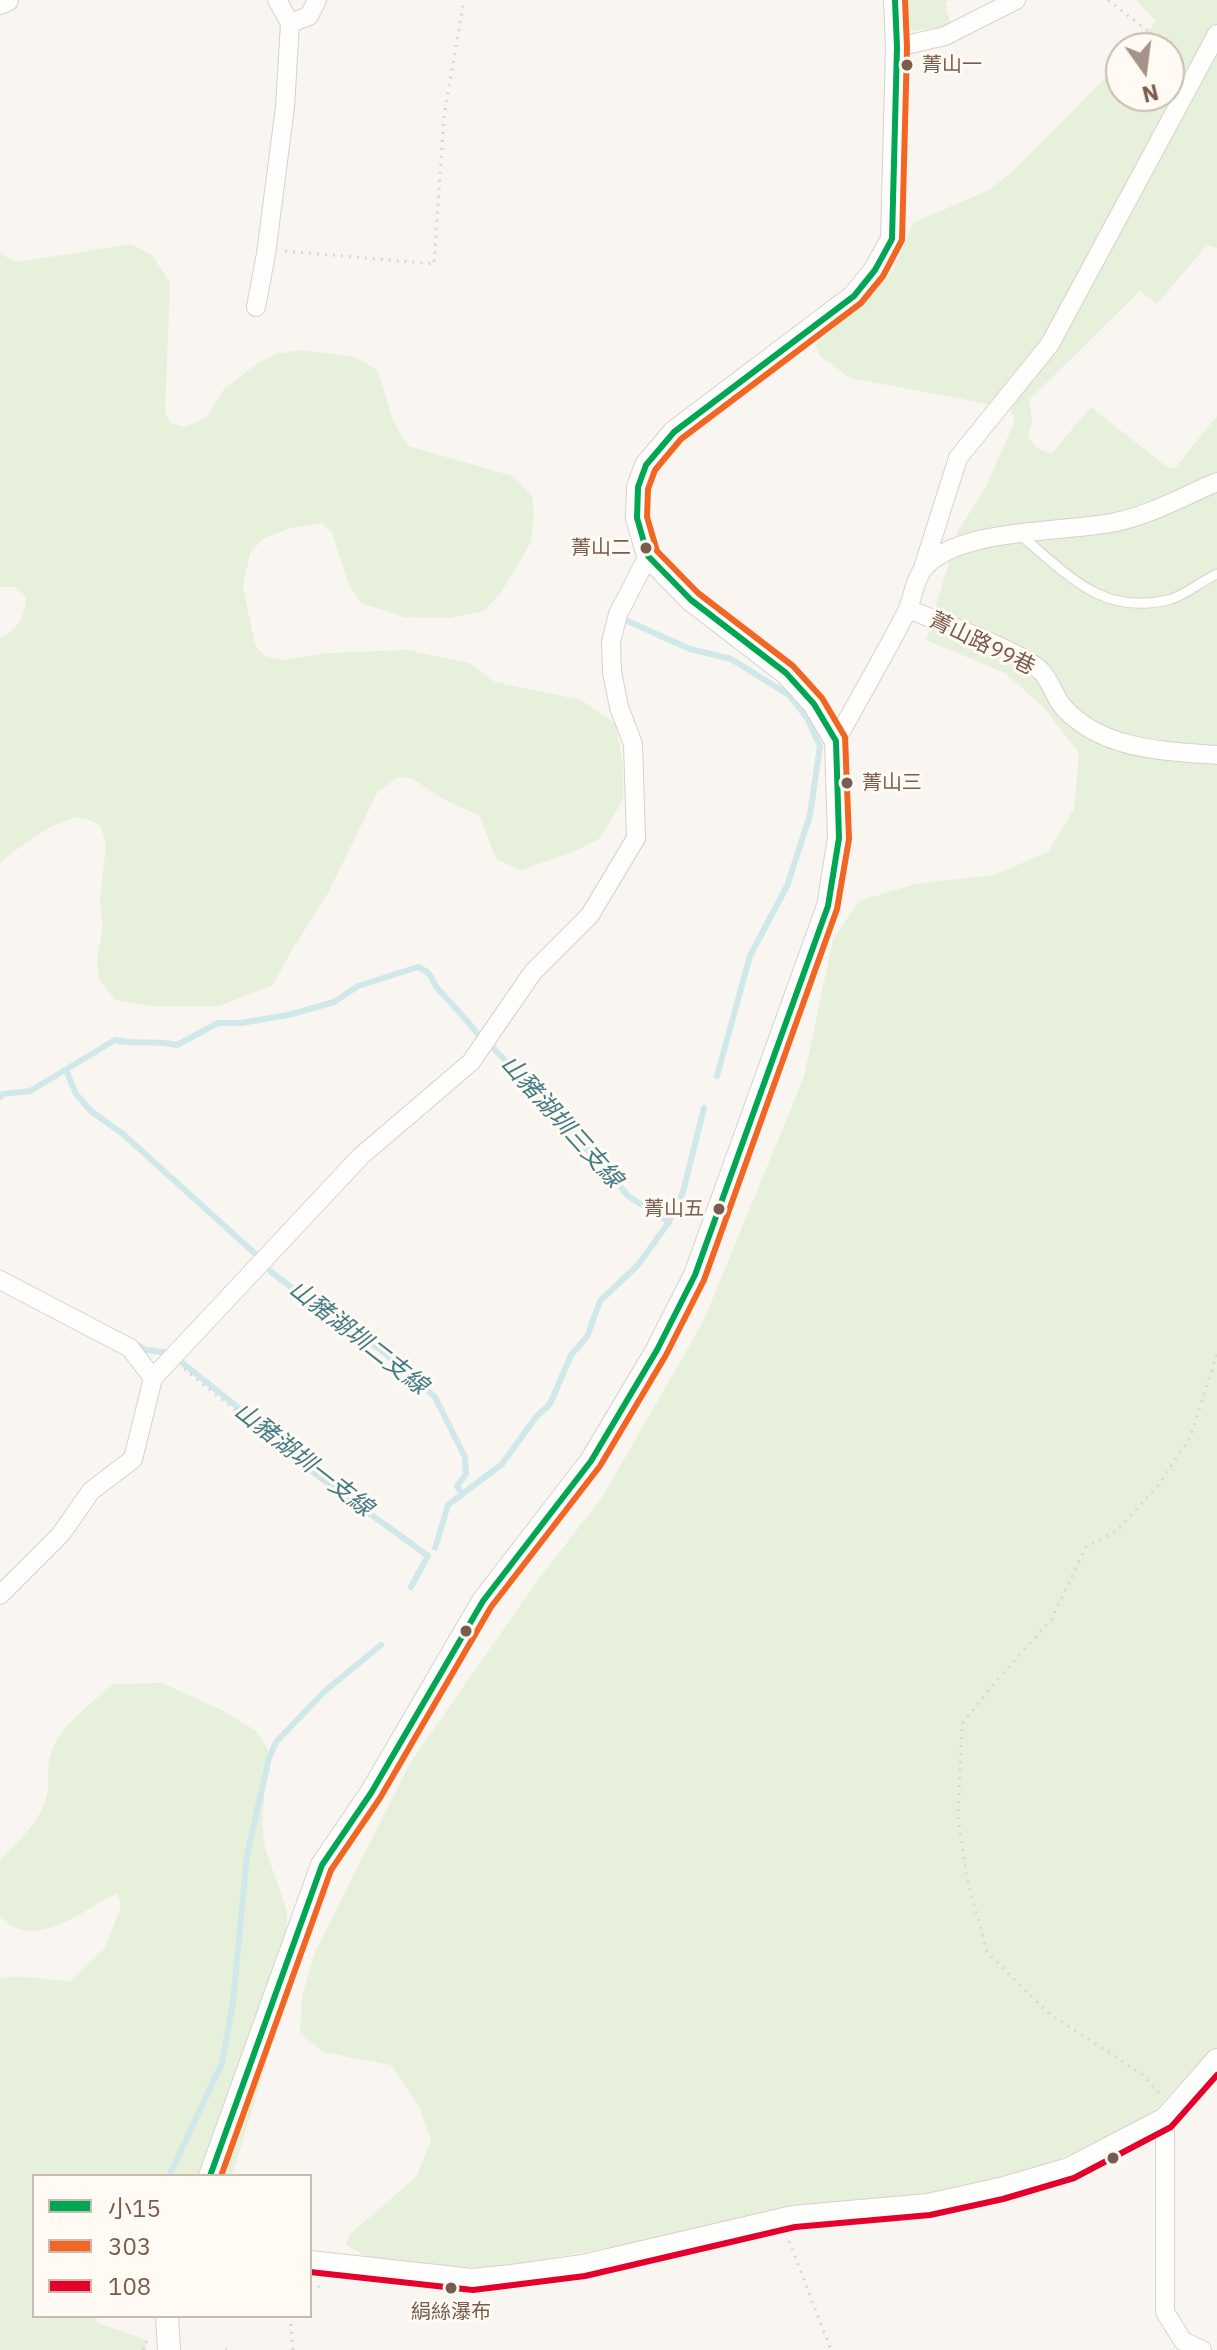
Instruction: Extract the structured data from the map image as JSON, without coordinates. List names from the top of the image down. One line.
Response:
{"streets":{"street":["菁山路99巷"]},"water":["山豬湖圳三支線","山豬湖圳二支線","山豬湖圳一支線"],"places":["菁山一","菁山二","菁山三","菁山五","絹絲瀑布"],"lines":["transit line 小15","transit line 303","transit line 108"],"legend":["小15","303","108"],"north":"bottom"}
